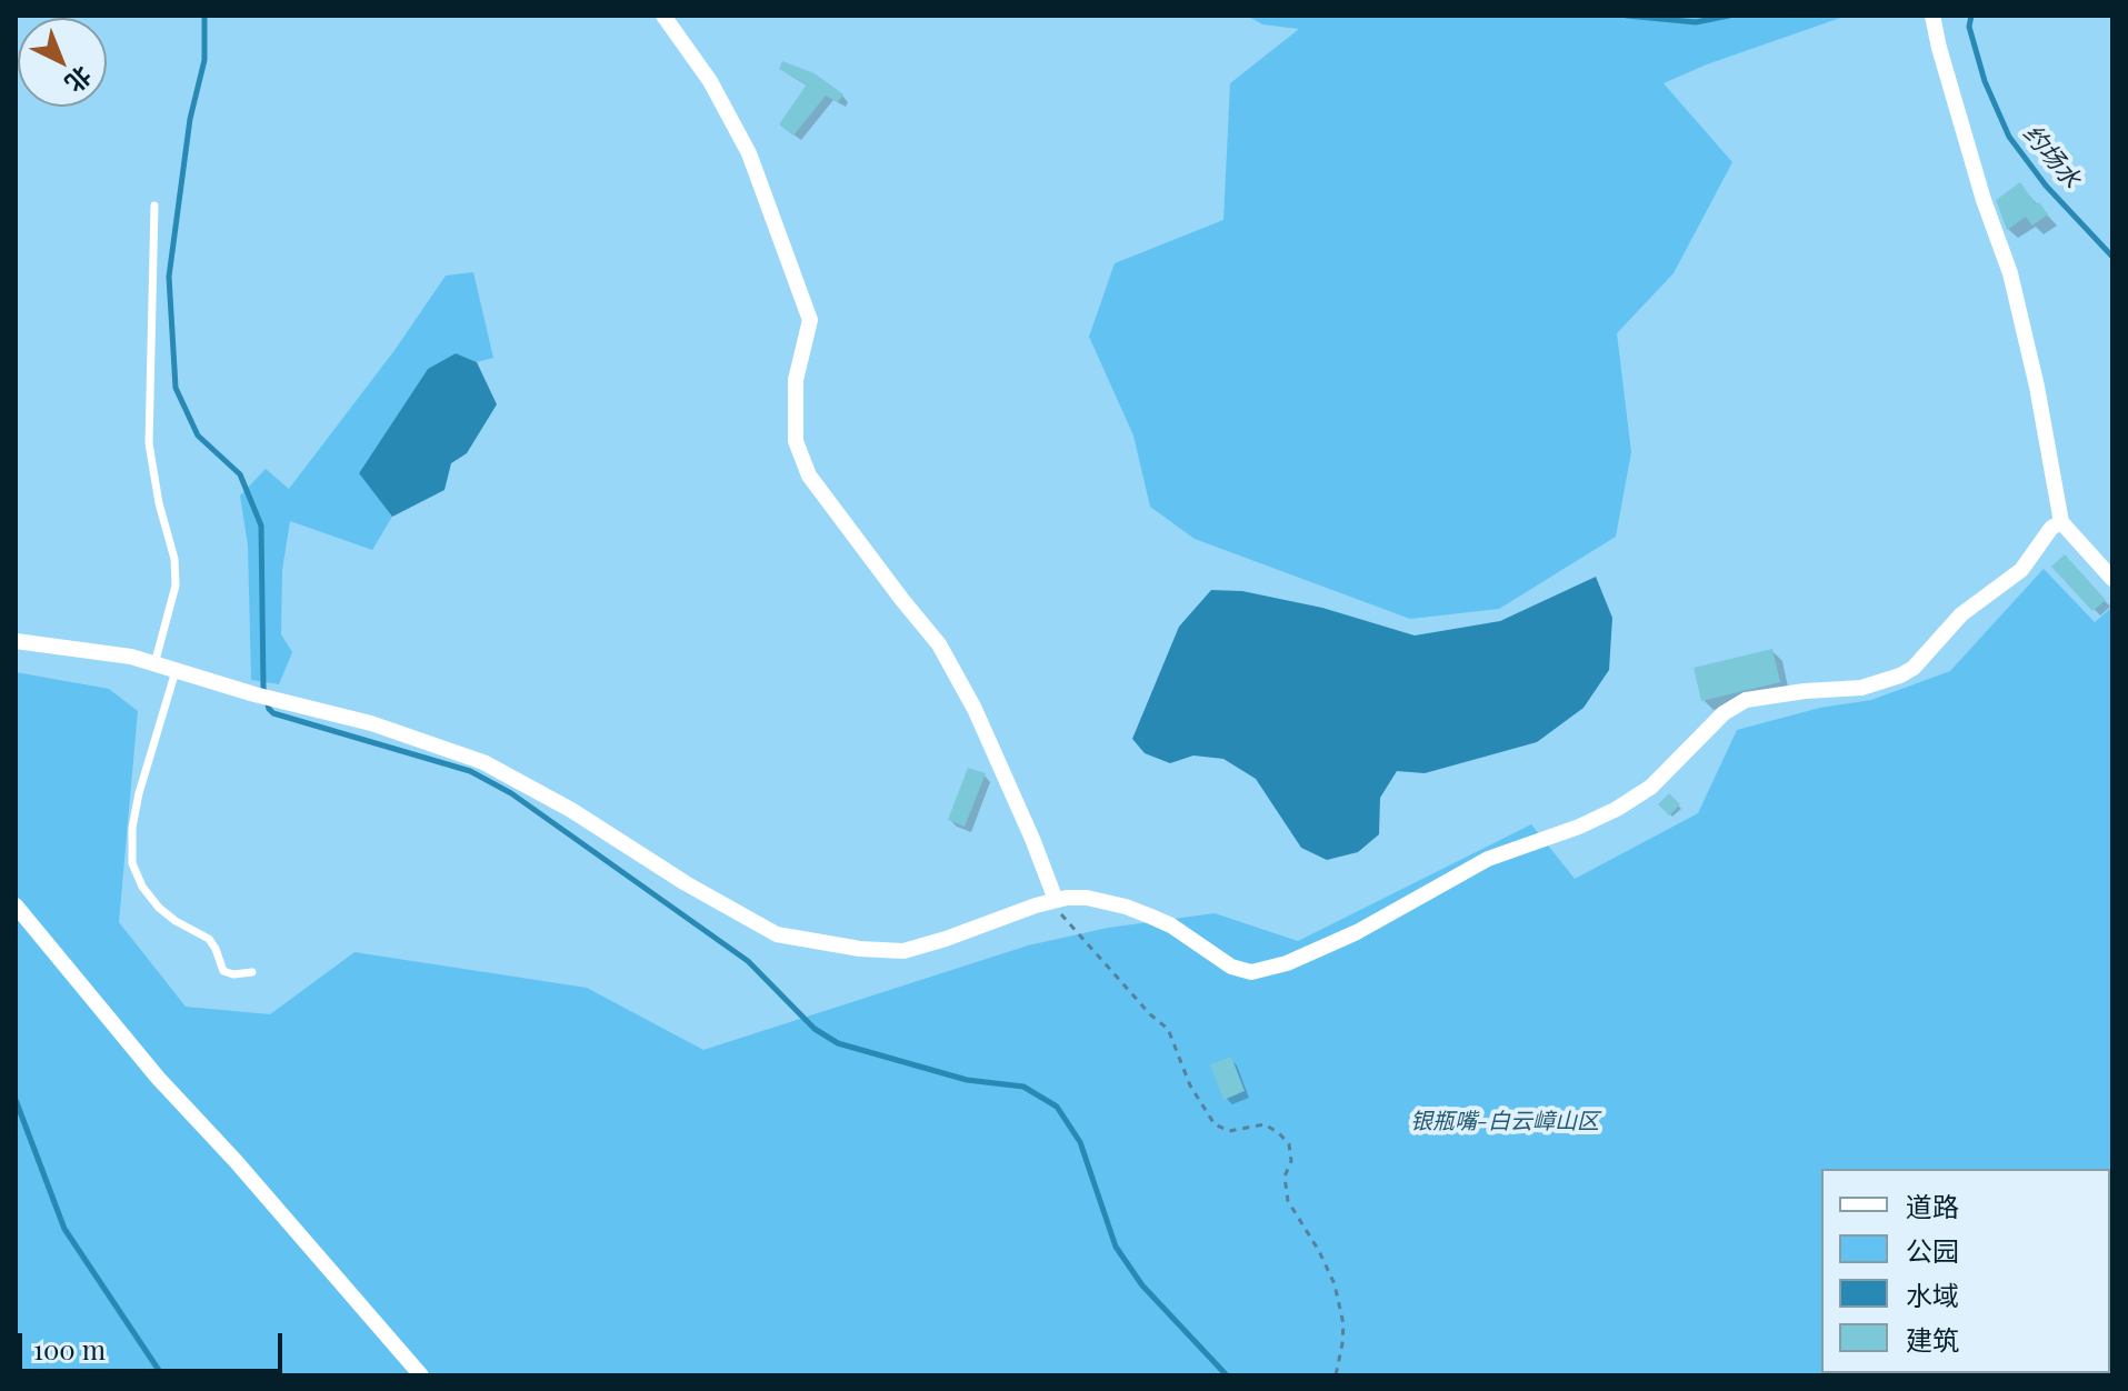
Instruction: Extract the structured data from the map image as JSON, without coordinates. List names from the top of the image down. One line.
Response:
{"water":["约场水"],"parks":["银瓶嘴-白云嶂山区"],"legend":["道路","公园","水域","建筑"],"scale_bar":"100 m","north":"bottom right"}
